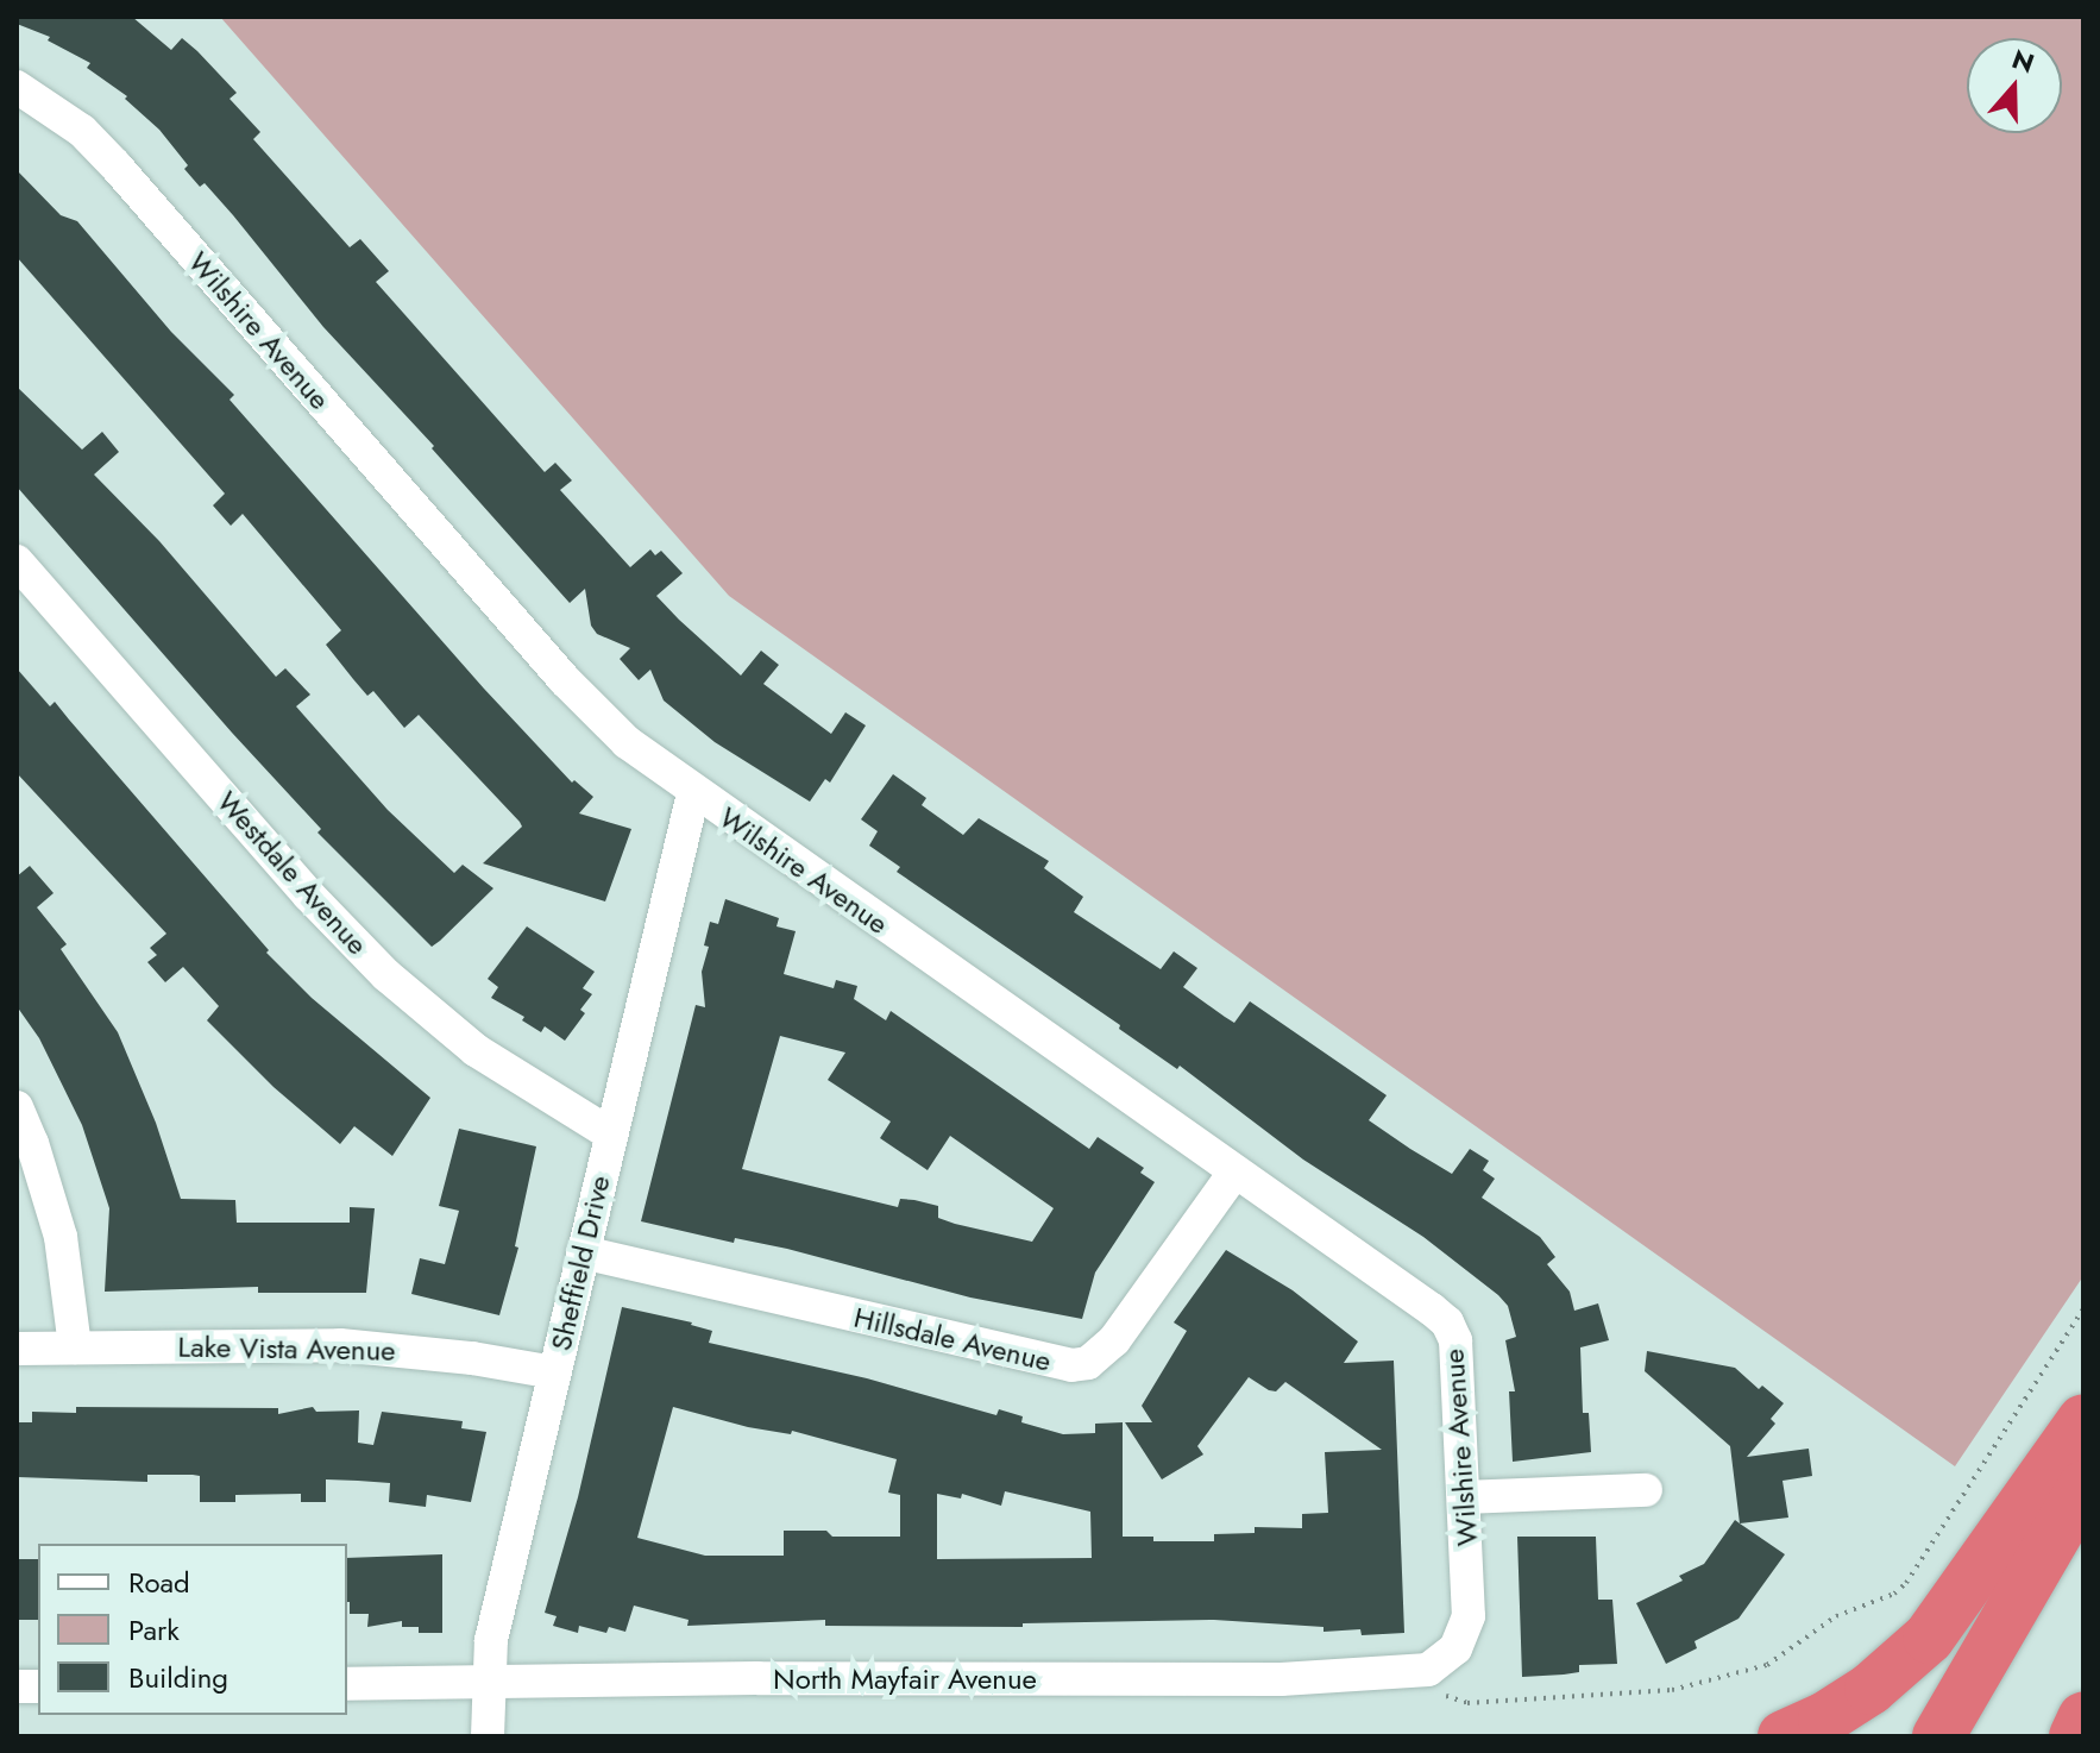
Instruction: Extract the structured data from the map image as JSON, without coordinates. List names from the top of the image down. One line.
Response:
{"streets":{"street":["Wilshire Avenue","Westdale Avenue","Sheffield Drive","Hillsdale Avenue","Lake Vista Avenue","North Mayfair Avenue"]},"crossings":[["Wilshire Avenue","Sheffield Drive"],["Wilshire Avenue","Hillsdale Avenue"],["Wilshire Avenue","North Mayfair Avenue"],["Westdale Avenue","Sheffield Drive"],["Sheffield Drive","Hillsdale Avenue"],["Sheffield Drive","Lake Vista Avenue"],["Sheffield Drive","North Mayfair Avenue"]],"legend":["Road","Park","Building"],"north":"top"}
